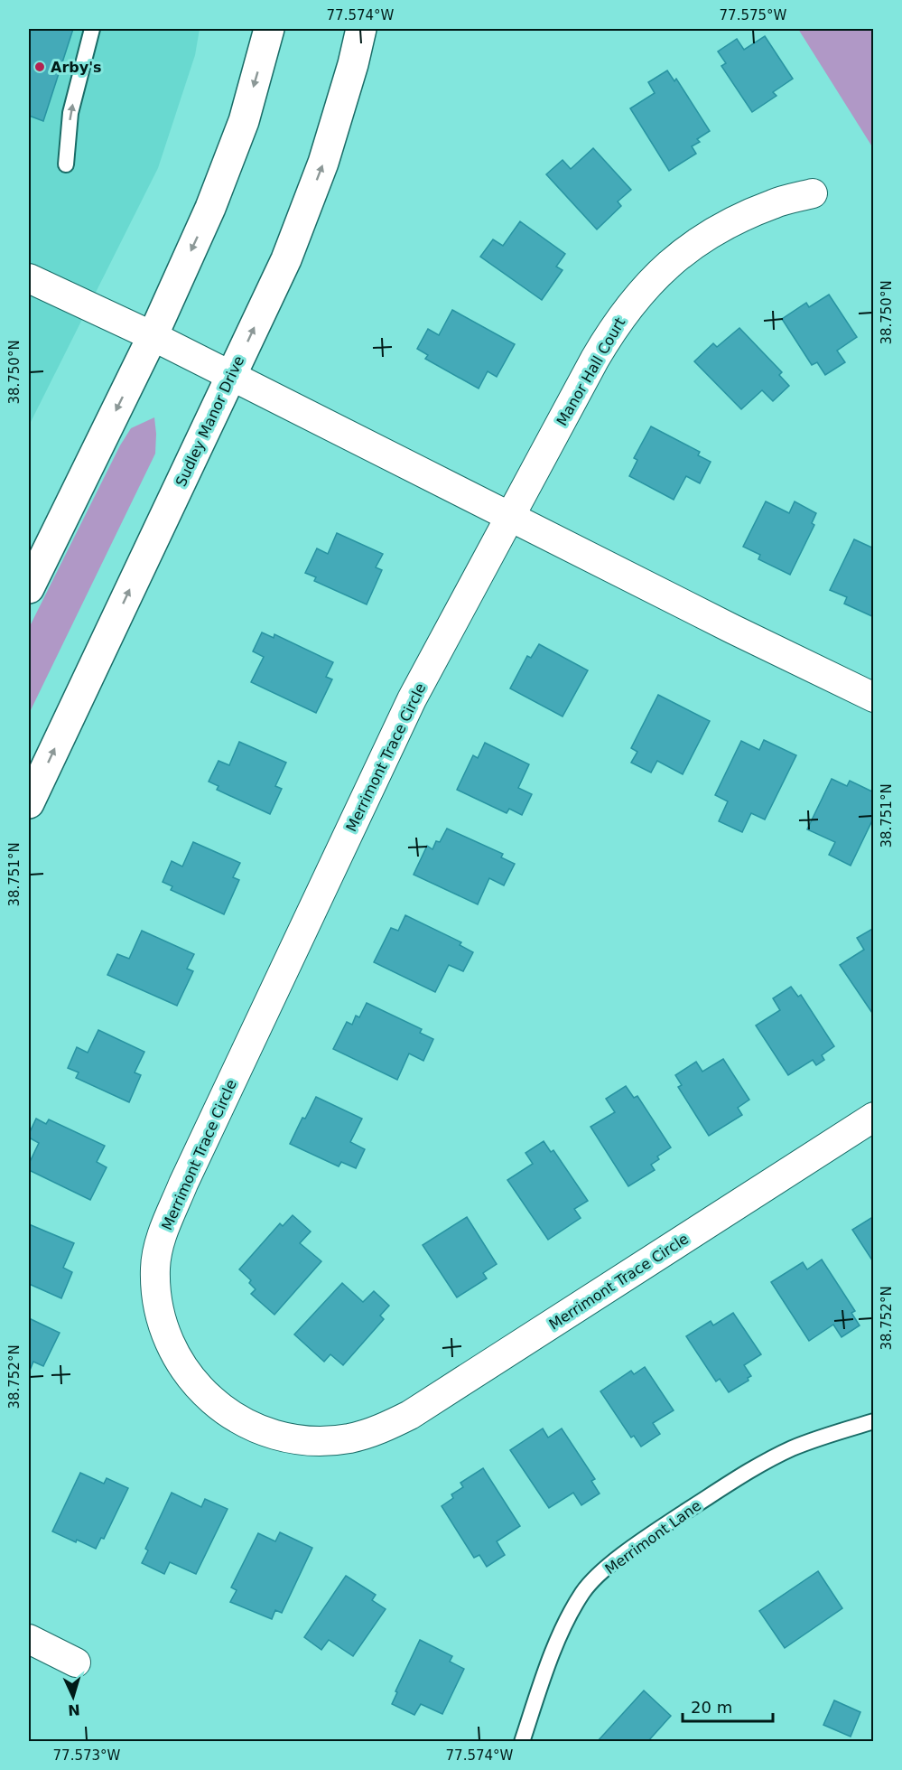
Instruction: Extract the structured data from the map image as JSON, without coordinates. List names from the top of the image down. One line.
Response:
{"streets":{"main road":["Sudley Manor Drive"],"street":["Manor Hall Court","Merrimont Trace Circle"],"lane":["Merrimont Lane"]},"crossings":[["Manor Hall Court","Merrimont Trace Circle"]],"places":["Arby's"],"scale_bar":"20 m","north":"bottom","coordinates":["77.574°W","77.575°W","38.750°N","38.751°N","38.752°N","77.573°W"]}
